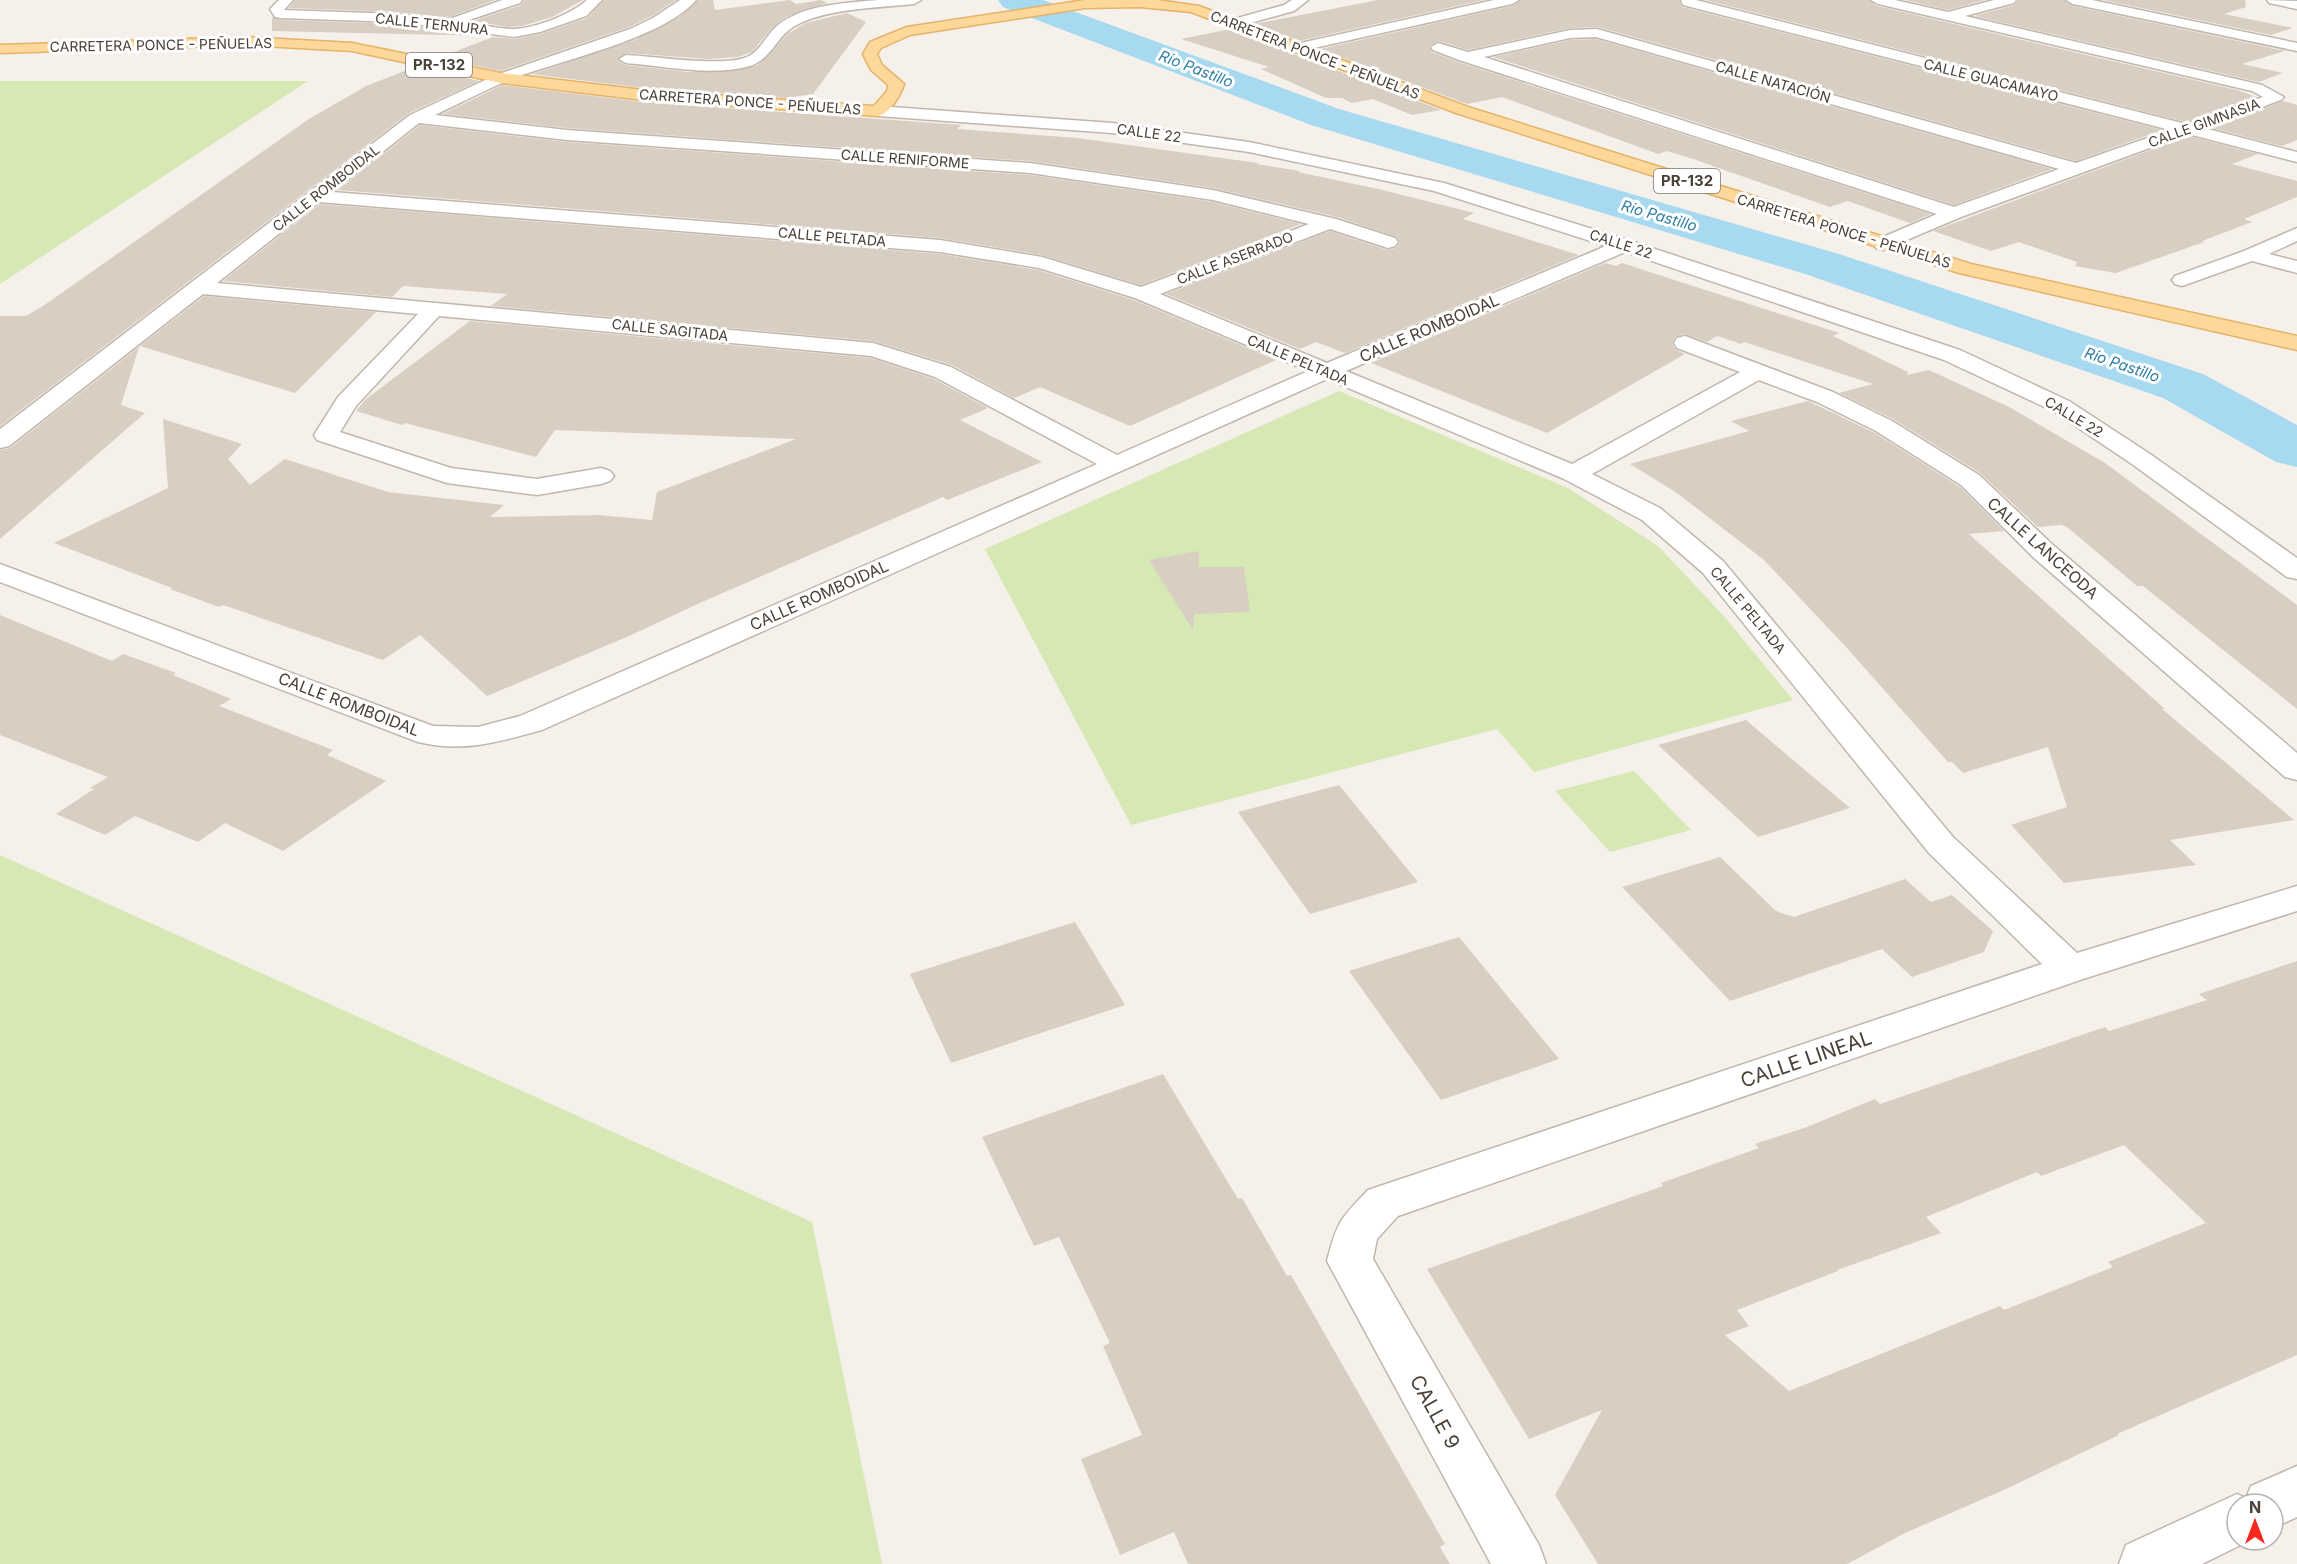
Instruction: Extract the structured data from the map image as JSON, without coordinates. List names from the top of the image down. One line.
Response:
{"streets":{"main road":["CARRETERA PONCE - PEÑUELAS","PR-132"],"street":["CALLE TERNURA","CALLE GUACAMAYO","CALLE NATACIÓN","CALLE GIMNASIA","CALLE 22","CALLE RENIFORME","CALLE ROMBOIDAL","CALLE PELTADA","CALLE ASERRADO","CALLE SAGITADA","CALLE LANCEODA","CALLE LINEAL","CALLE 9"]},"crossings":[["CARRETERA PONCE - PEÑUELAS","CALLE GIMNASIA"],["CARRETERA PONCE - PEÑUELAS","CALLE 22"],["CARRETERA PONCE - PEÑUELAS","CALLE ROMBOIDAL"],["CALLE GUACAMAYO","CALLE GIMNASIA"],["CALLE NATACIÓN","CALLE GIMNASIA"],["CALLE 22","CALLE ROMBOIDAL"],["CALLE RENIFORME","CALLE ROMBOIDAL"],["CALLE RENIFORME","CALLE ASERRADO"],["CALLE ROMBOIDAL","CALLE PELTADA"],["CALLE ROMBOIDAL","CALLE SAGITADA"],["CALLE PELTADA","CALLE ASERRADO"],["CALLE PELTADA","CALLE LINEAL"],["CALLE LINEAL","CALLE 9"]],"water":["Río Pastillo"],"north":"top"}
